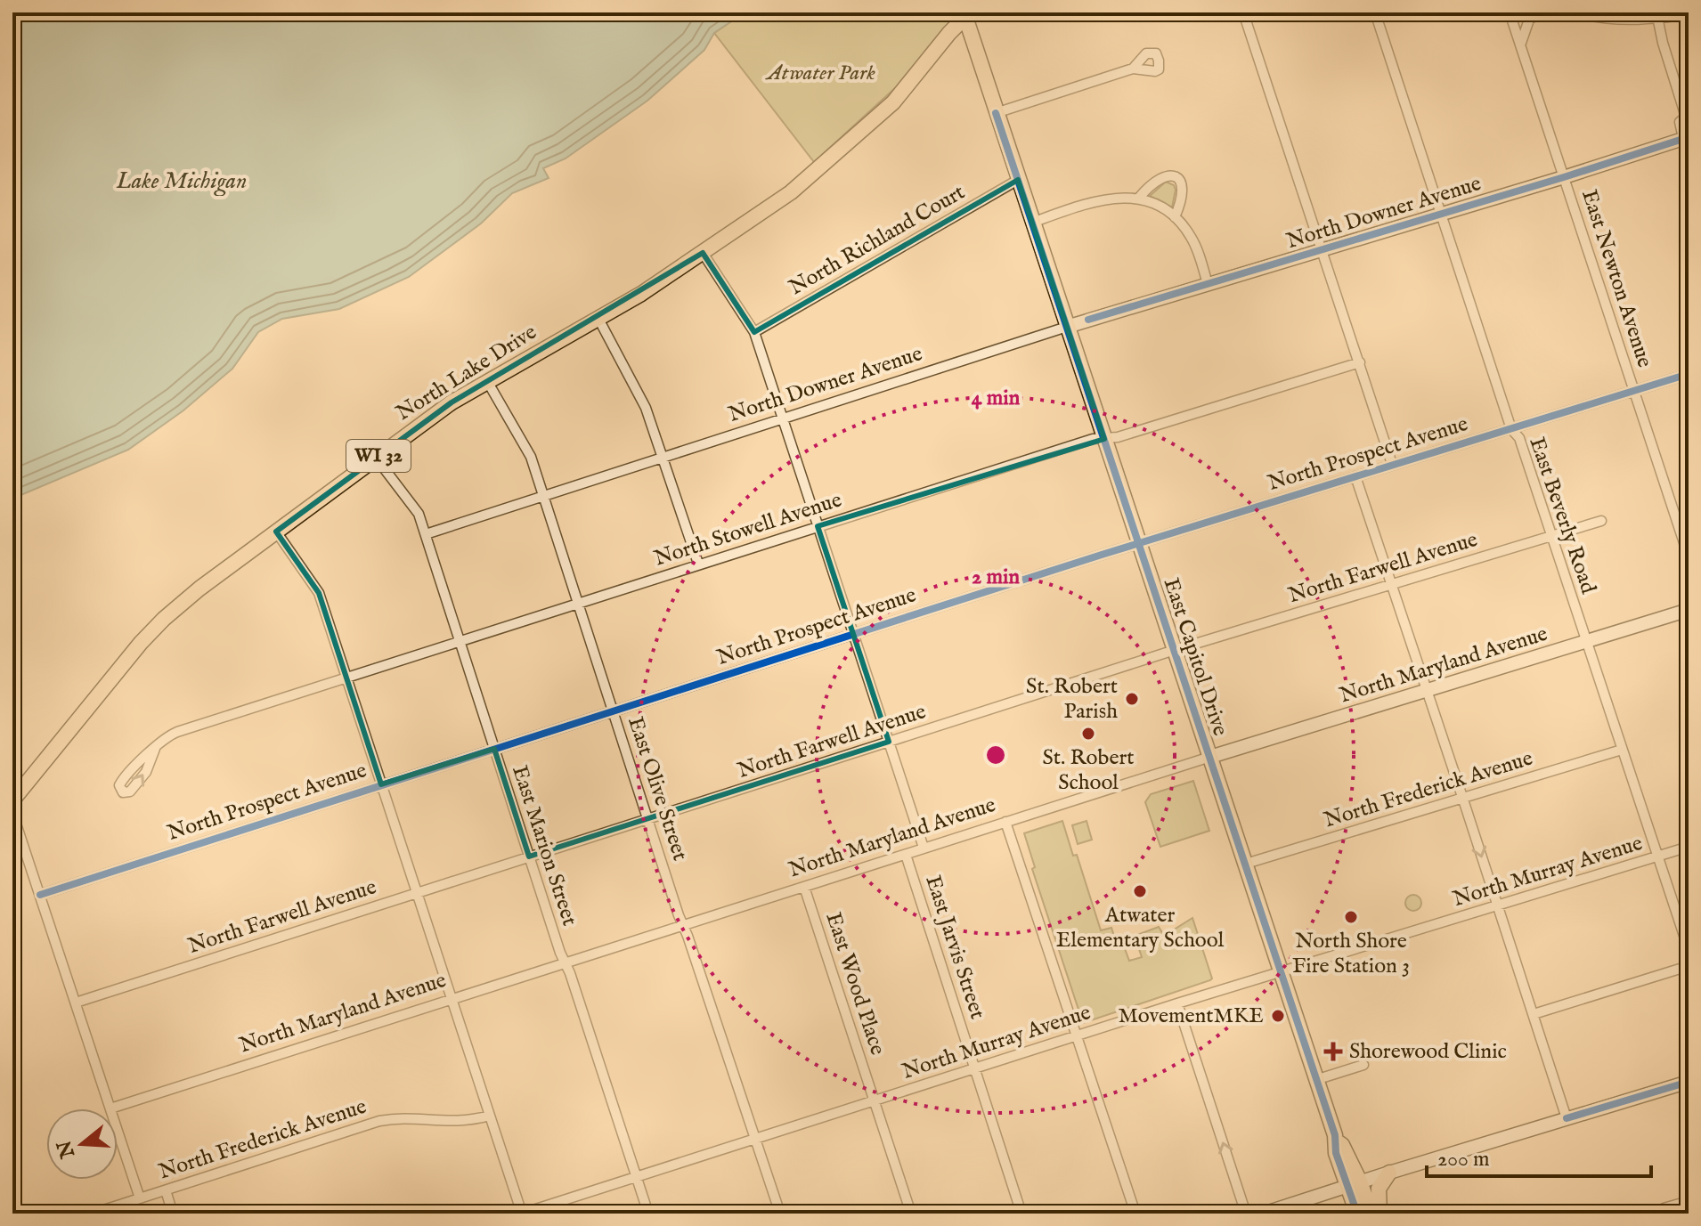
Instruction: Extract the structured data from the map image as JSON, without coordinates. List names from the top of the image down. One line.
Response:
{"streets":{"main road":["North Lake Drive","WI 32","East Capitol Drive"],"street":["North Downer Avenue","North Richland Court","East Newton Avenue","North Prospect Avenue","East Beverly Road","North Stowell Avenue","North Farwell Avenue","North Maryland Avenue","East Olive Street","North Frederick Avenue","East Marion Street","North Murray Avenue","East Jarvis Street","East Wood Place"]},"crossings":[["North Downer Avenue","East Newton Avenue"],["North Downer Avenue","East Beverly Road"],["North Downer Avenue","East Capitol Drive"],["North Downer Avenue","East Olive Street"],["North Downer Avenue","East Marion Street"],["North Downer Avenue","East Jarvis Street"],["North Richland Court","East Capitol Drive"],["North Richland Court","East Jarvis Street"],["East Newton Avenue","North Prospect Avenue"],["North Lake Drive","East Capitol Drive"],["North Lake Drive","East Olive Street"],["North Lake Drive","East Marion Street"],["North Lake Drive","East Jarvis Street"],["North Prospect Avenue","East Beverly Road"],["North Prospect Avenue","East Capitol Drive"],["North Prospect Avenue","East Olive Street"],["North Prospect Avenue","East Marion Street"],["North Prospect Avenue","East Jarvis Street"],["East Beverly Road","North Farwell Avenue"],["East Beverly Road","North Maryland Avenue"],["East Beverly Road","North Frederick Avenue"],["East Beverly Road","North Murray Avenue"],["North Stowell Avenue","East Capitol Drive"],["North Stowell Avenue","East Olive Street"],["North Stowell Avenue","East Marion Street"],["North Stowell Avenue","East Jarvis Street"],["North Farwell Avenue","East Capitol Drive"],["North Farwell Avenue","East Olive Street"],["North Farwell Avenue","East Marion Street"],["North Farwell Avenue","East Jarvis Street"],["East Capitol Drive","North Maryland Avenue"],["East Capitol Drive","North Frederick Avenue"],["East Capitol Drive","North Murray Avenue"],["North Maryland Avenue","East Olive Street"],["North Maryland Avenue","East Marion Street"],["North Maryland Avenue","East Jarvis Street"],["North Maryland Avenue","East Wood Place"],["East Olive Street","North Murray Avenue"],["East Marion Street","North Murray Avenue"],["North Murray Avenue","East Jarvis Street"],["North Murray Avenue","East Wood Place"]],"water":["Lake Michigan"],"parks":["Atwater Park"],"places":{"other":["St. Robert Parish","St. Robert School","Atwater Elementary School","North Shore Fire Station 3","MovementMKE"],"health":["Shorewood Clinic"]},"scale_bar":"200 m","north":"left","rings":["4 min","2 min"]}
